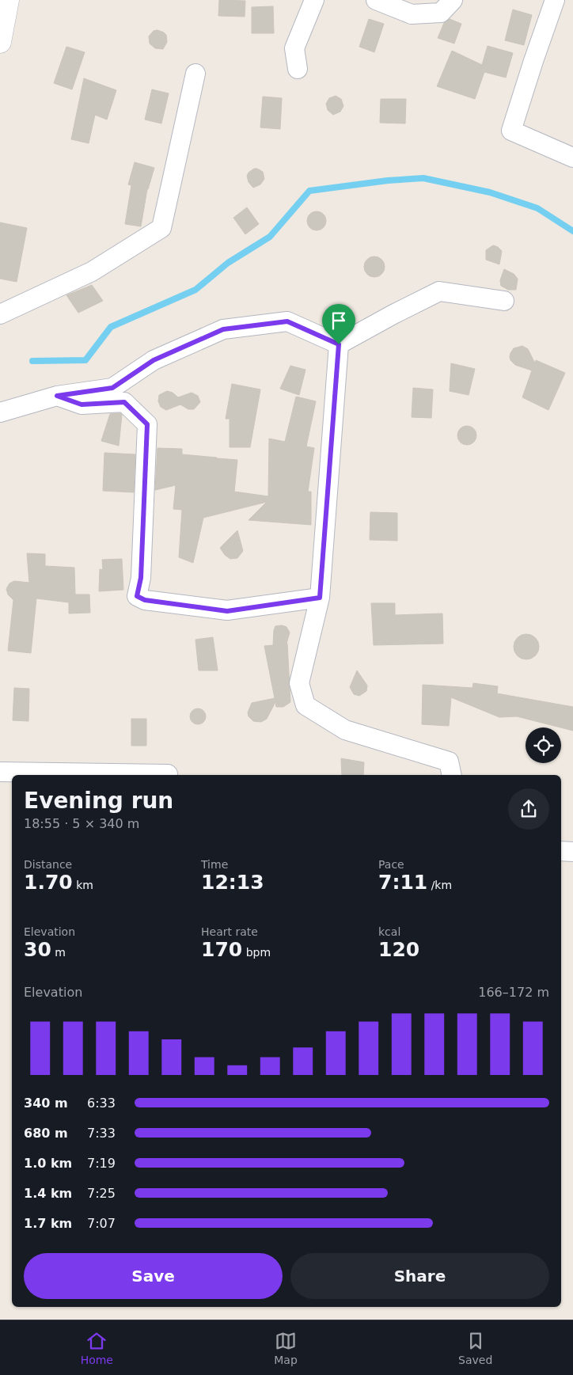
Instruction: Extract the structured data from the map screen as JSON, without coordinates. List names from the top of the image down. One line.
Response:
{"page":{"heading":["Evening run","18:55 · 5 × 340 m"],"stats":[["Distance","1.70 km"],["Time","12:13"],["Pace","7:11 /km"],["Elevation","30 m"],["Heart rate","170 bpm"],["kcal","120"]],"chart":["Elevation","166–172 m"],"list":[{"name":"340 m","note":"6:33"},{"name":"680 m","note":"7:33"},{"name":"1.0 km","note":"7:19"},{"name":"1.4 km","note":"7:25"},{"name":"1.7 km","note":"7:07"}],"buttons":["Save","Share"],"tabs":["Home","Map","Saved"]}}
